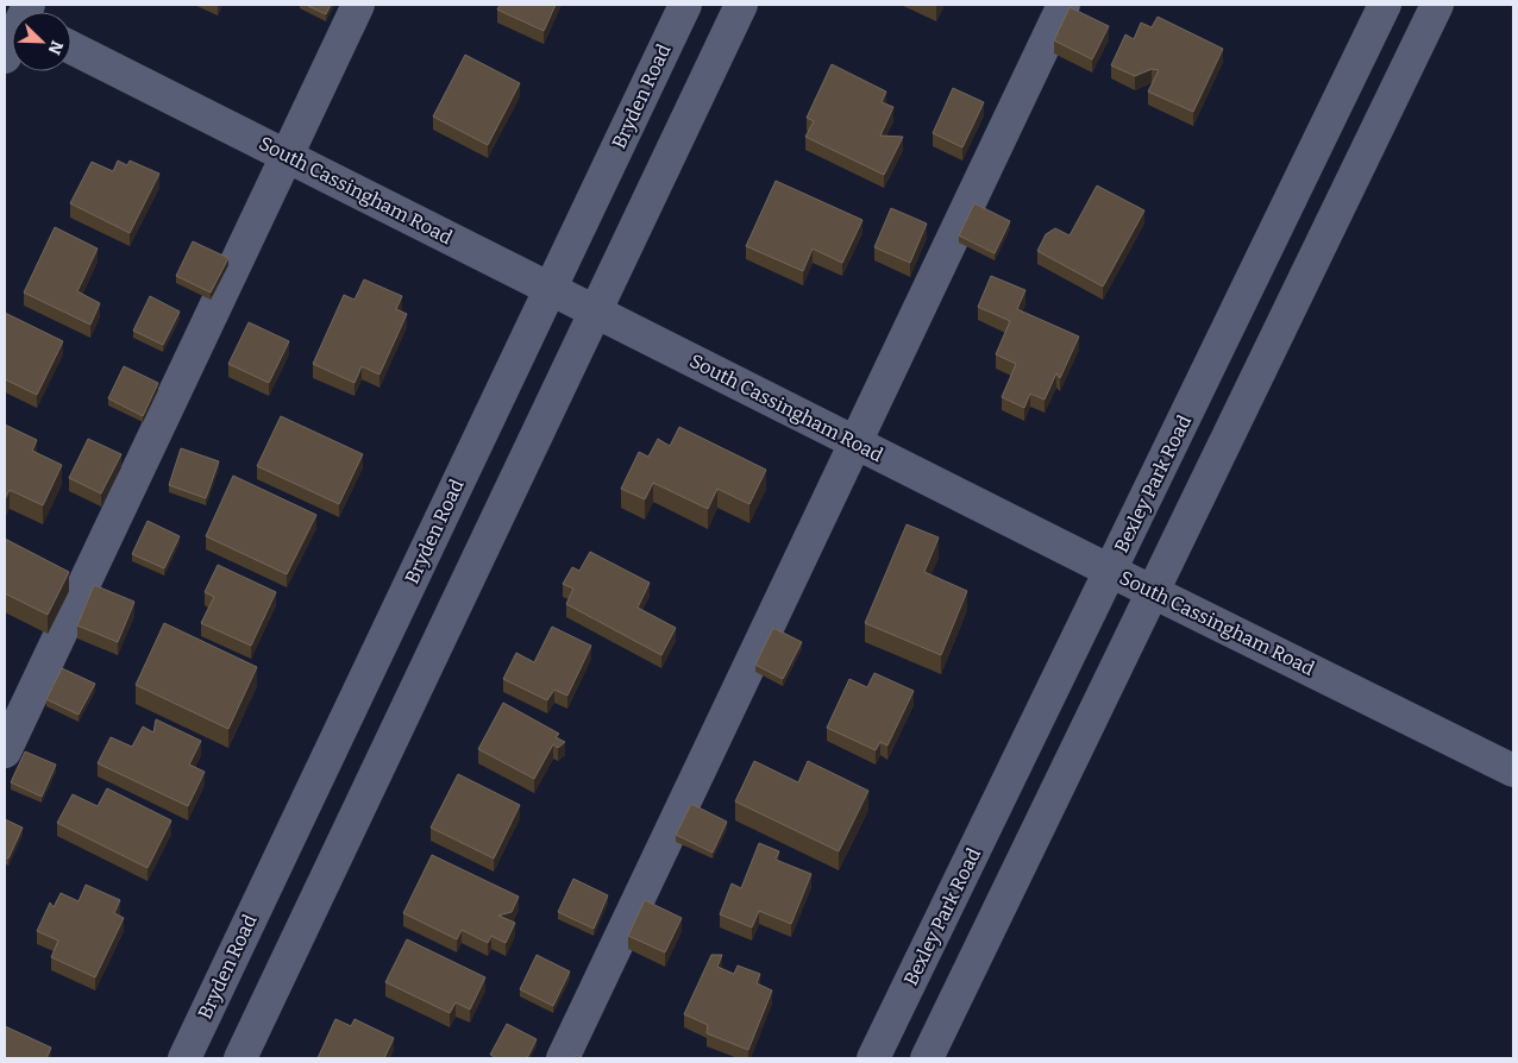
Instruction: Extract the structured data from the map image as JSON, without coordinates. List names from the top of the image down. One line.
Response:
{"streets":{"street":["Bryden Road","South Cassingham Road","Bexley Park Road"]},"crossings":[["Bryden Road","South Cassingham Road"],["South Cassingham Road","Bexley Park Road"]],"north":"bottom right"}
